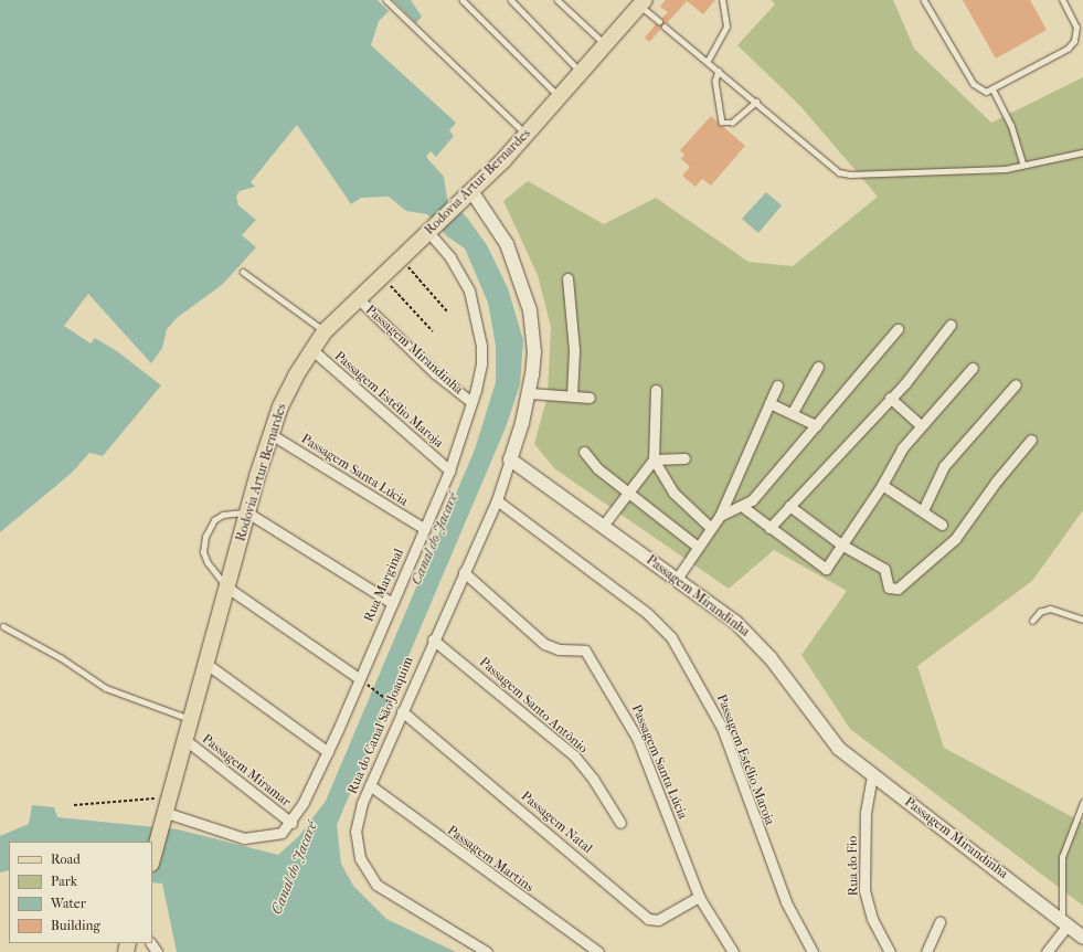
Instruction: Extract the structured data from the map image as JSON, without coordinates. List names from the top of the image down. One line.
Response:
{"streets":{"main road":["Rodovia Artur Bernardes"],"street":["Passagem Mirandinha","Passagem Estélio Maroja","Passagem Santa Lúcia","Rua Marginal","Passagem Santo Antônio","Rua do Canal São Joaquim","Passagem Miramar","Passagem Natal","Passagem Martins","Rua do Fio"]},"crossings":[["Rodovia Artur Bernardes","Passagem Mirandinha"],["Rodovia Artur Bernardes","Passagem Estélio Maroja"],["Rodovia Artur Bernardes","Passagem Santa Lúcia"],["Rodovia Artur Bernardes","Rua Marginal"],["Rodovia Artur Bernardes","Passagem Miramar"],["Passagem Mirandinha","Rua Marginal"],["Passagem Mirandinha","Rua do Canal São Joaquim"],["Passagem Mirandinha","Rua do Fio"],["Passagem Estélio Maroja","Rua Marginal"],["Passagem Estélio Maroja","Rua do Canal São Joaquim"],["Passagem Santa Lúcia","Rua Marginal"],["Passagem Santa Lúcia","Rua do Canal São Joaquim"],["Passagem Santa Lúcia","Passagem Natal"],["Rua Marginal","Passagem Miramar"],["Passagem Santo Antônio","Rua do Canal São Joaquim"],["Rua do Canal São Joaquim","Passagem Natal"],["Rua do Canal São Joaquim","Passagem Martins"]],"water":["Canal do Jacaré"],"legend":["Road","Park","Water","Building"]}
